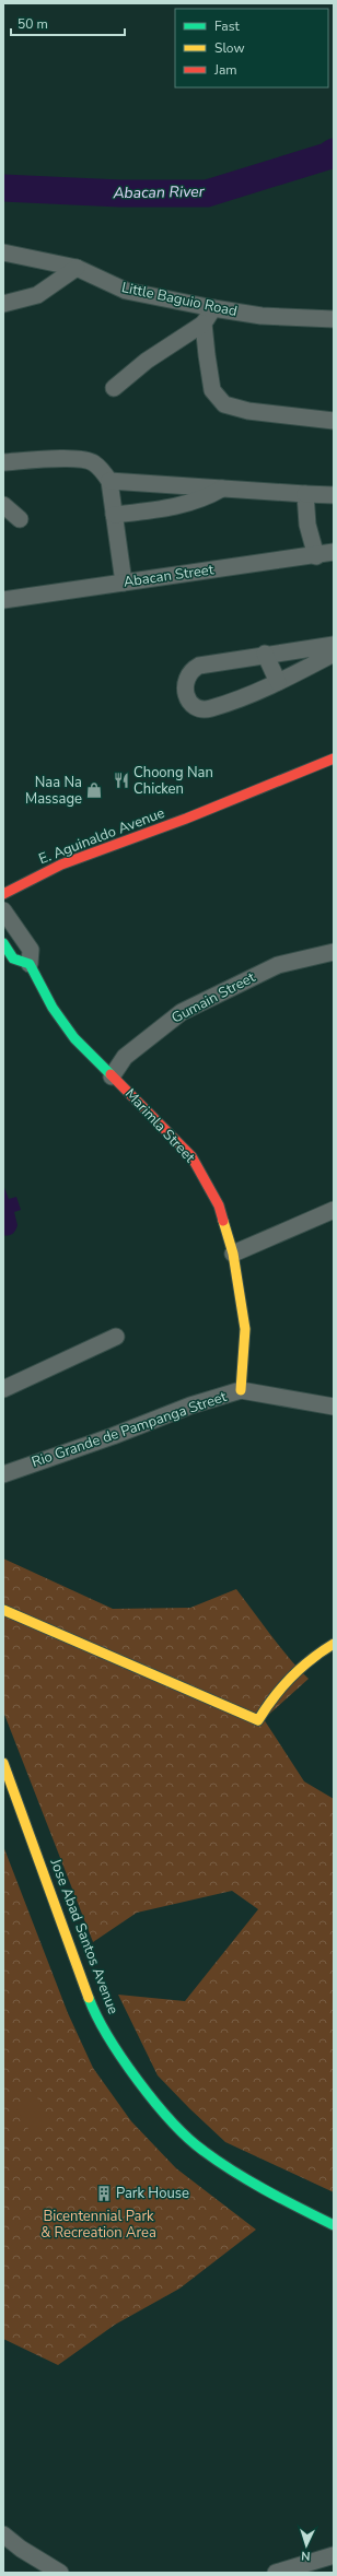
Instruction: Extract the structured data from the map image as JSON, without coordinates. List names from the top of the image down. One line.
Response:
{"streets":{"street":["Little Baguio Road","Abacan Street","E. Aguinaldo Avenue","Gumain Street","Marimla Street","Rio Grande de Pampanga Street","Jose Abad Santos Avenue"]},"crossings":[["Gumain Street","Marimla Street"],["Marimla Street","Rio Grande de Pampanga Street"]],"water":["Abacan River"],"parks":["Bicentennial Park & Recreation Area"],"places":{"restaurant":["Choong Nan Chicken"],"shop":["Naa Na Massage"],"building":["Park House"]},"legend":["Fast","Slow","Jam"],"scale_bar":"50 m","north":"bottom"}
